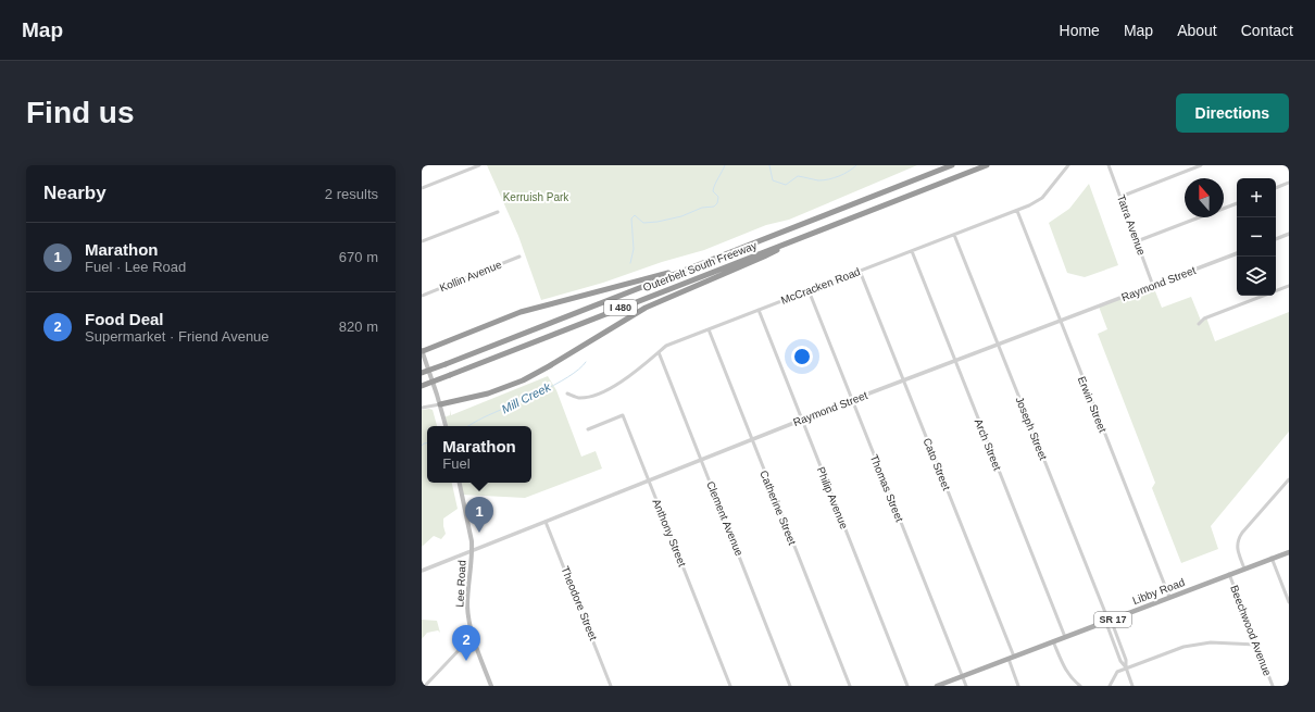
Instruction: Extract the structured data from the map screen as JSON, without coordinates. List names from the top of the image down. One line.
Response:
{"streets":{"highway":["Outerbelt South Freeway","I 480"],"main road":["Lee Road","Libby Road","SR 17"],"street":["Tatra Avenue","Kollin Avenue","Raymond Street","McCracken Road","Erwin Street","Joseph Street","Arch Street","Cato Street","Thomas Street","Philip Avenue","Catherine Street","Clement Avenue","Anthony Street","Theodore Street","Beechwood Avenue"]},"crossings":[["Tatra Avenue","Raymond Street"],["Raymond Street","Erwin Street"],["Raymond Street","Joseph Street"],["Raymond Street","Arch Street"],["Raymond Street","Cato Street"],["Raymond Street","Thomas Street"],["Raymond Street","Philip Avenue"],["Raymond Street","Catherine Street"],["Raymond Street","Clement Avenue"],["Raymond Street","Anthony Street"],["Raymond Street","Lee Road"],["Raymond Street","Theodore Street"],["McCracken Road","Erwin Street"],["McCracken Road","Joseph Street"],["McCracken Road","Arch Street"],["McCracken Road","Cato Street"],["McCracken Road","Thomas Street"],["McCracken Road","Philip Avenue"],["McCracken Road","Catherine Street"],["McCracken Road","Clement Avenue"],["Erwin Street","Libby Road"],["Joseph Street","Libby Road"],["Arch Street","Libby Road"],["Cato Street","Libby Road"],["Thomas Street","Libby Road"],["Libby Road","Beechwood Avenue"]],"water":["Mill Creek"],"parks":["Kerruish Park"],"north":"top","page":{"header":"Map","nav":["Home","Map","About","Contact"],"buttons":"Directions","title":"Find us","heading":["Nearby","2 results"],"map_buttons":["+","−"],"list":[{"mark":"1","name":"Marathon","note":"Fuel · Lee Road","value":"670 m"},{"mark":"2","name":"Food Deal","note":"Supermarket · Friend Avenue","value":"820 m"}],"popup":["Marathon","Fuel"],"pins":["1","2"]}}
